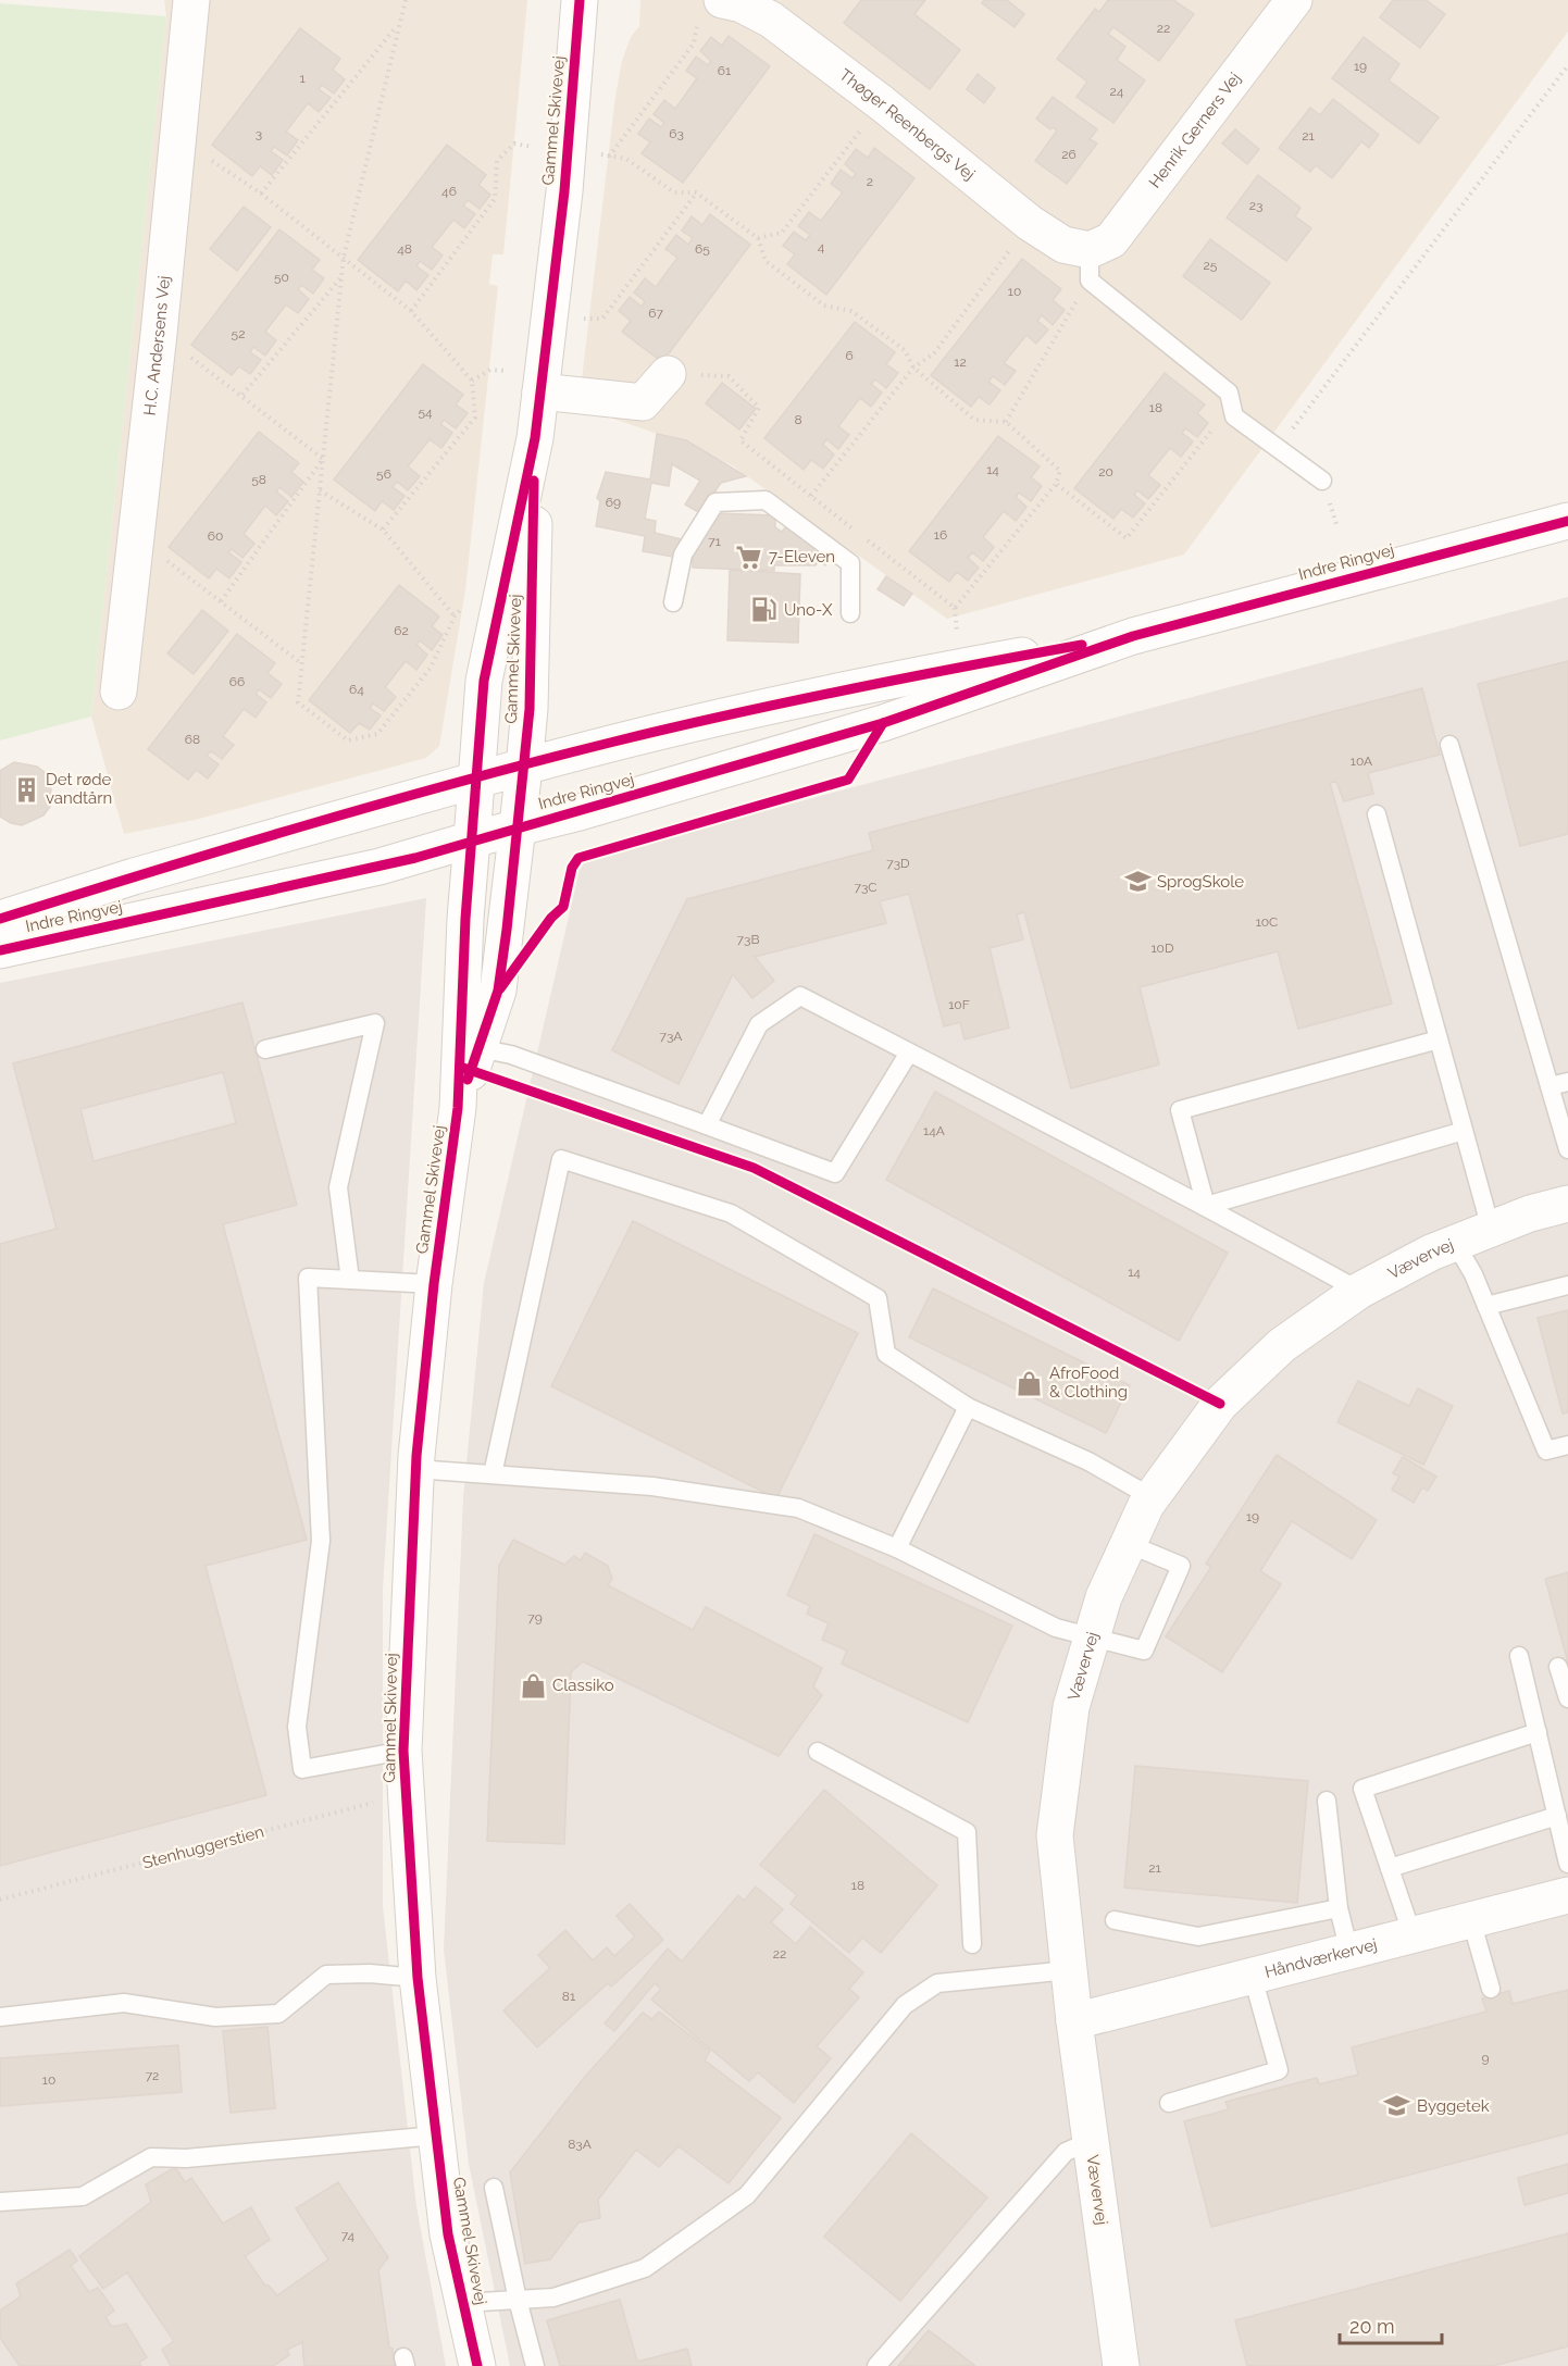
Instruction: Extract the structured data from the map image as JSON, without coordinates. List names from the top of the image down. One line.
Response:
{"streets":{"street":["Gammel Skivevej","Thøger Reenbergs Vej","Henrik Gerners Vej","H.C. Andersens Vej","Indre Ringvej","Vævervej","Håndværkervej"],"path":["Stenhuggerstien"]},"crossings":[["Gammel Skivevej","Indre Ringvej"],["Gammel Skivevej","Stenhuggerstien"],["Thøger Reenbergs Vej","Henrik Gerners Vej"],["Vævervej","Håndværkervej"]],"places":{"supermarket":["7-Eleven"],"fuel station":["Uno-X"],"building":["Det røde vandtårn"],"school or university":["SprogSkole","Byggetek"],"shop":["AfroFood & Clothing","Classiko"]},"house_numbers":["22","19","61","1","24","3","63","21","26","2","46","23","4","48","65","25","50","10","67","52","6","12","18","54","8","14","20","56","58","69","16","60","71","62","66","64","68","10A","73D","73C","10C","73B","10D","10F","73A","14A","14","19","79","21","18","22","81","9","72","10","83A","74"],"scale_bar":"20 m"}
